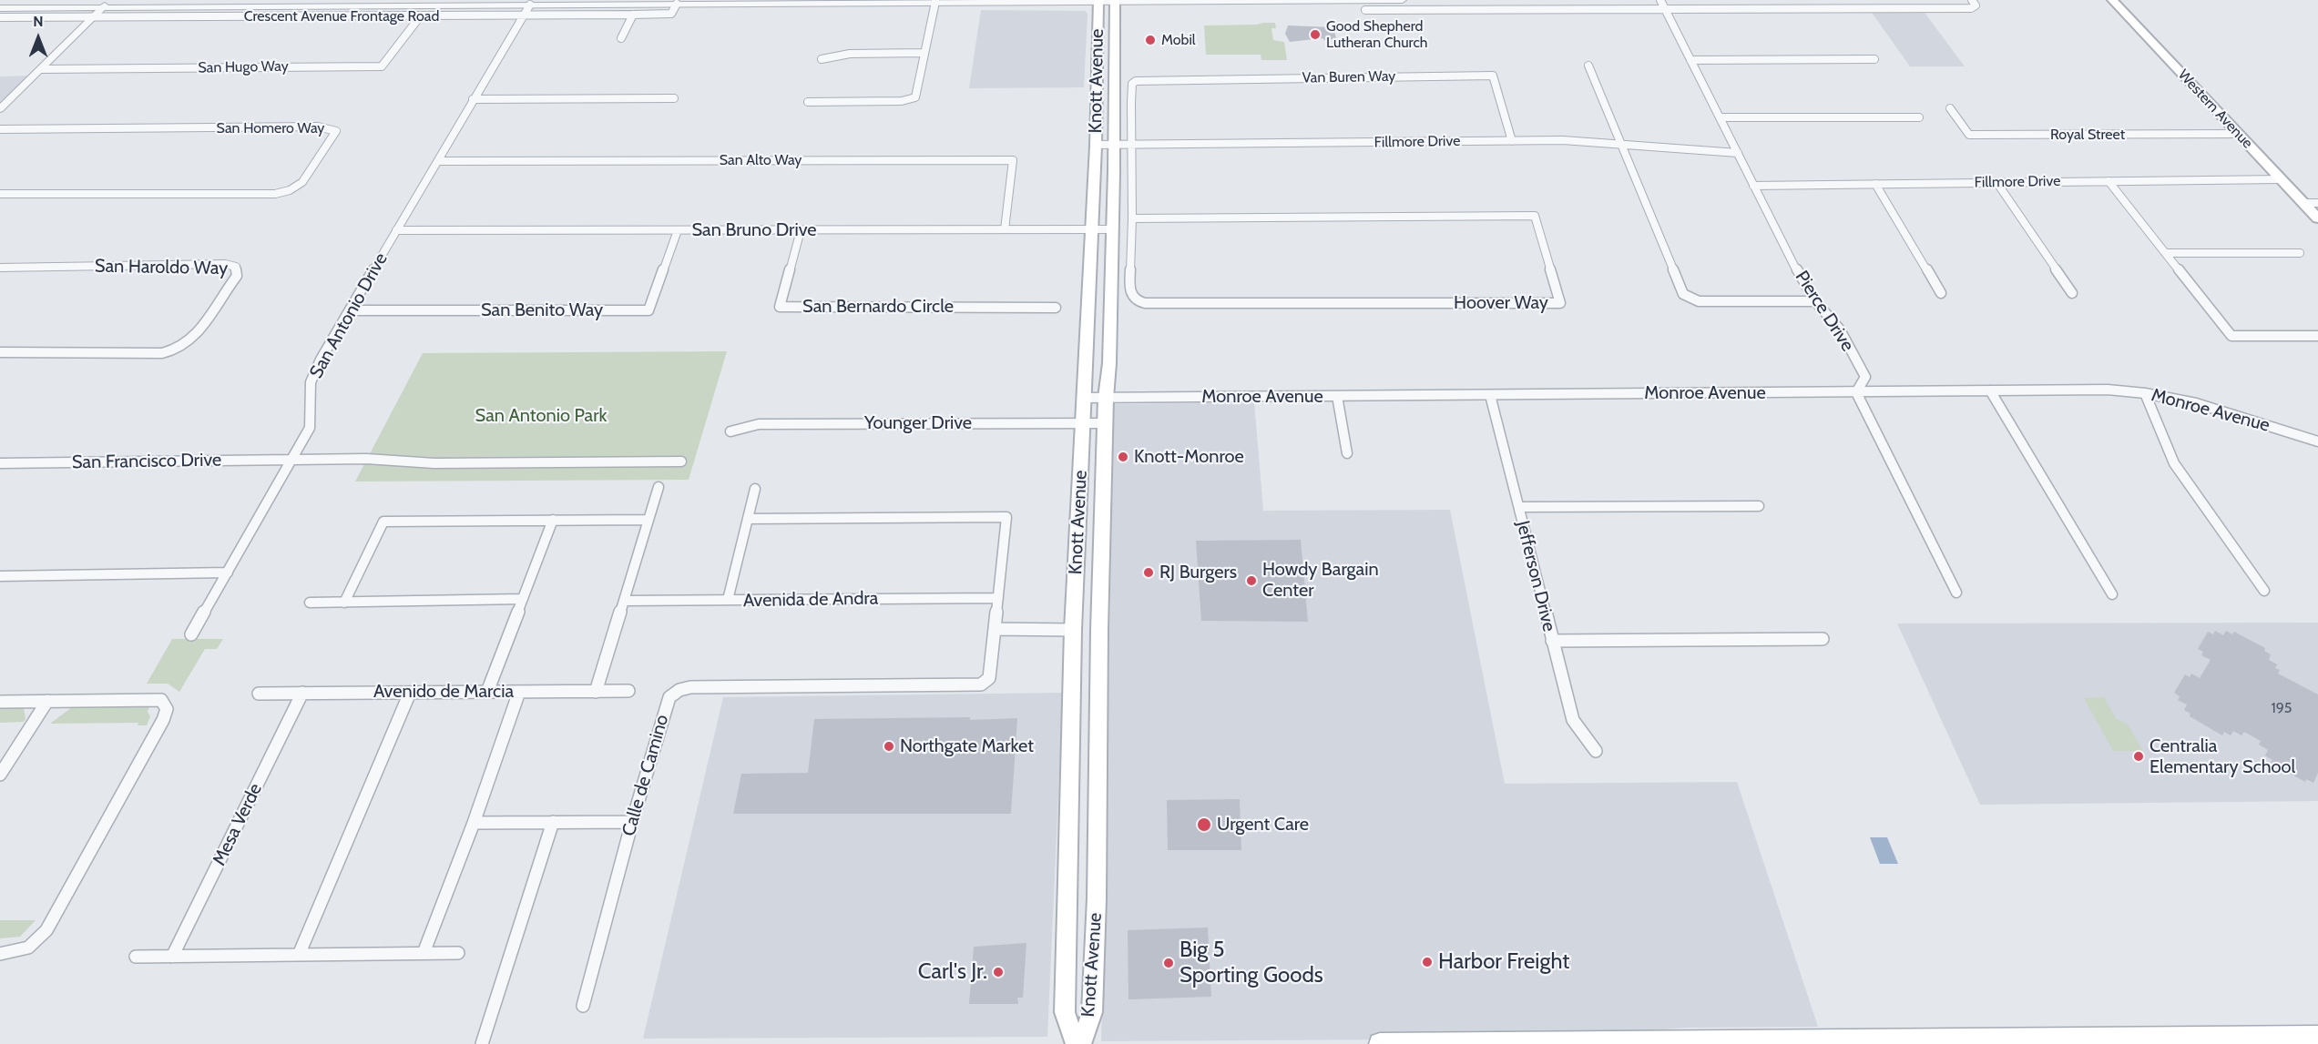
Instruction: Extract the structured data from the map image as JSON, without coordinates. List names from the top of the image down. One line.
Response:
{"streets":{"main road":["Knott Avenue","Western Avenue"],"street":["Crescent Avenue Frontage Road","San Hugo Way","Van Buren Way","San Homero Way","Royal Street","Fillmore Drive","San Alto Way","San Bruno Drive","San Haroldo Way","Hoover Way","San Bernardo Circle","San Benito Way","Pierce Drive","San Antonio Drive","Monroe Avenue","Younger Drive","San Francisco Drive","Jefferson Drive","Avenida de Andra","Avenido de Marcia","Calle de Camino","Mesa Verde"]},"crossings":[["Crescent Avenue Frontage Road","San Hugo Way"],["Crescent Avenue Frontage Road","San Antonio Drive"],["Van Buren Way","Fillmore Drive"],["Knott Avenue","Fillmore Drive"],["Knott Avenue","San Bruno Drive"],["Knott Avenue","Monroe Avenue"],["Knott Avenue","Younger Drive"],["Western Avenue","Royal Street"],["Western Avenue","Fillmore Drive"],["Fillmore Drive","Pierce Drive"],["San Alto Way","San Bruno Drive"],["San Alto Way","San Antonio Drive"],["San Bruno Drive","San Bernardo Circle"],["San Bruno Drive","San Benito Way"],["San Bruno Drive","San Antonio Drive"],["San Benito Way","San Antonio Drive"],["Pierce Drive","Monroe Avenue"],["San Antonio Drive","San Francisco Drive"],["Monroe Avenue","Jefferson Drive"],["Avenido de Marcia","Mesa Verde"]],"parks":["San Antonio Park"],"places":["Good Shepherd Lutheran Church","Mobil","Knott-Monroe","RJ Burgers","Howdy Bargain Center","Northgate Market","Centralia Elementary School","Urgent Care","Harbor Freight","Big 5 Sporting Goods","Carl's Jr."],"house_numbers":["195"],"north":"top"}
